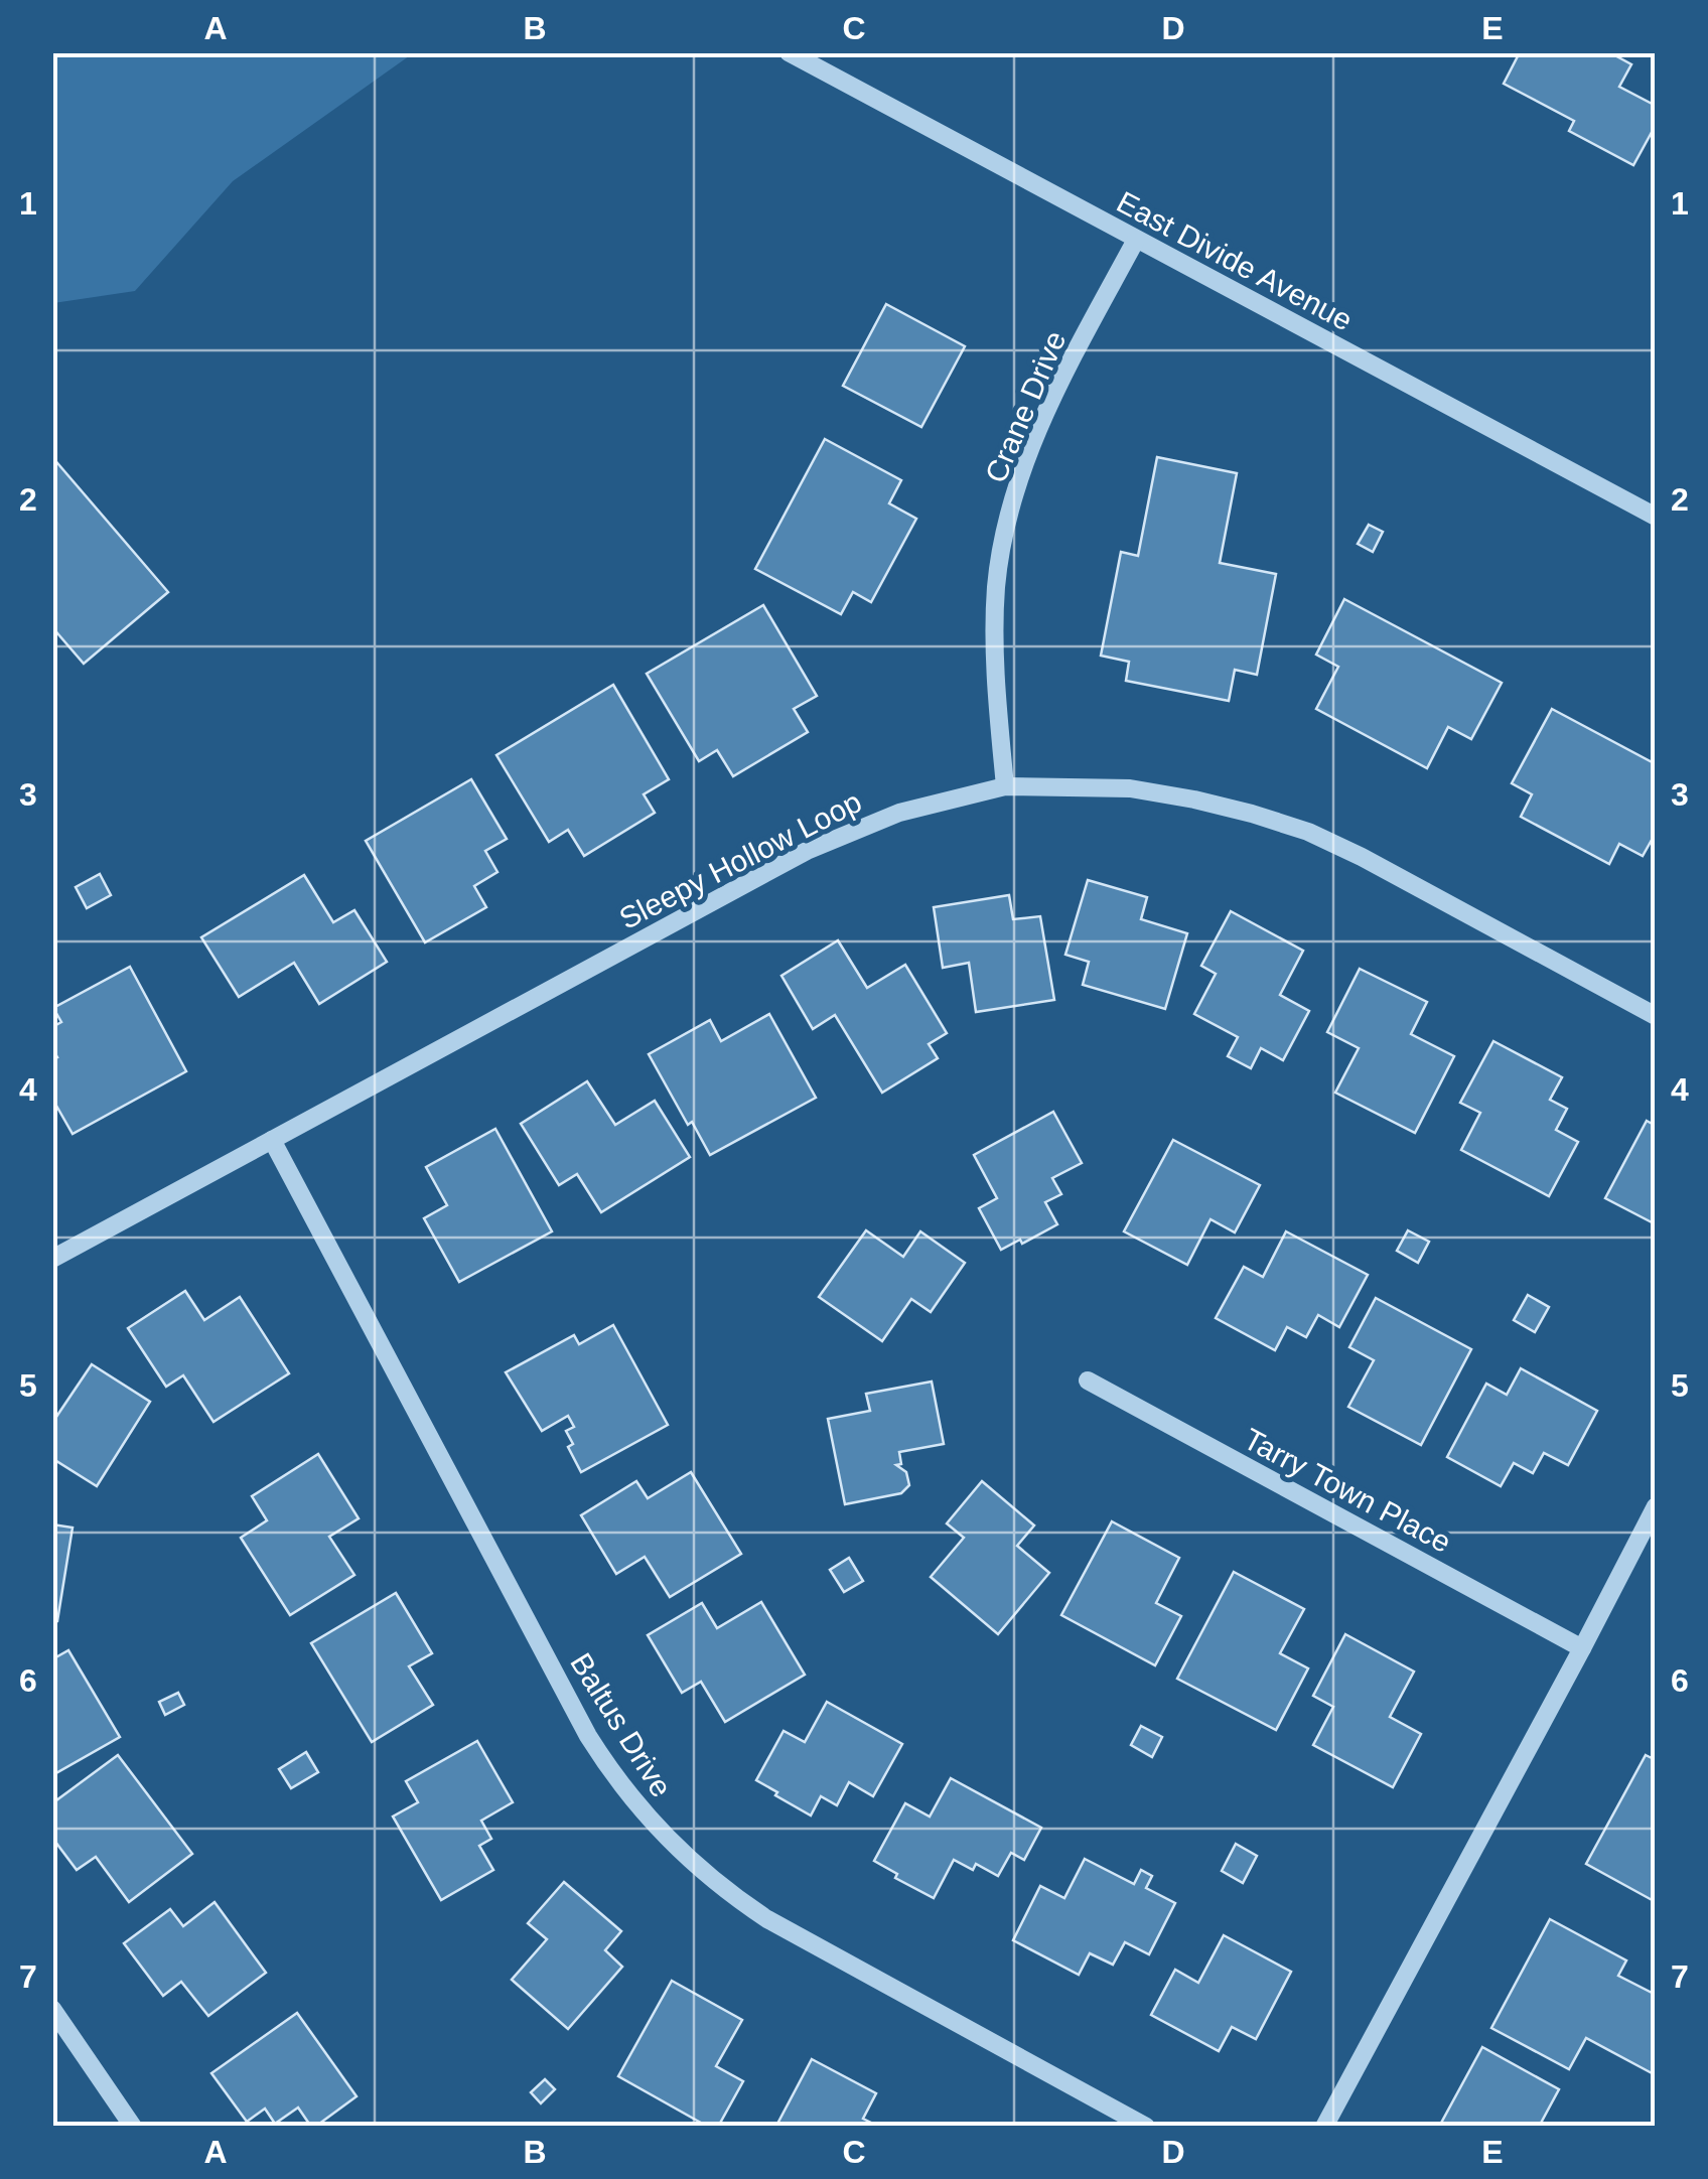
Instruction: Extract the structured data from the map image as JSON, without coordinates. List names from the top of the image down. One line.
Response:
{"streets":{"street":["East Divide Avenue","Crane Drive","Sleepy Hollow Loop","Tarry Town Place","Baltus Drive"]},"crossings":[["East Divide Avenue","Crane Drive"],["Crane Drive","Sleepy Hollow Loop"],["Sleepy Hollow Loop","Baltus Drive"]],"grid":{"columns":["A","B","C","D","E"],"rows":["1","2","3","4","5","6","7"]}}
